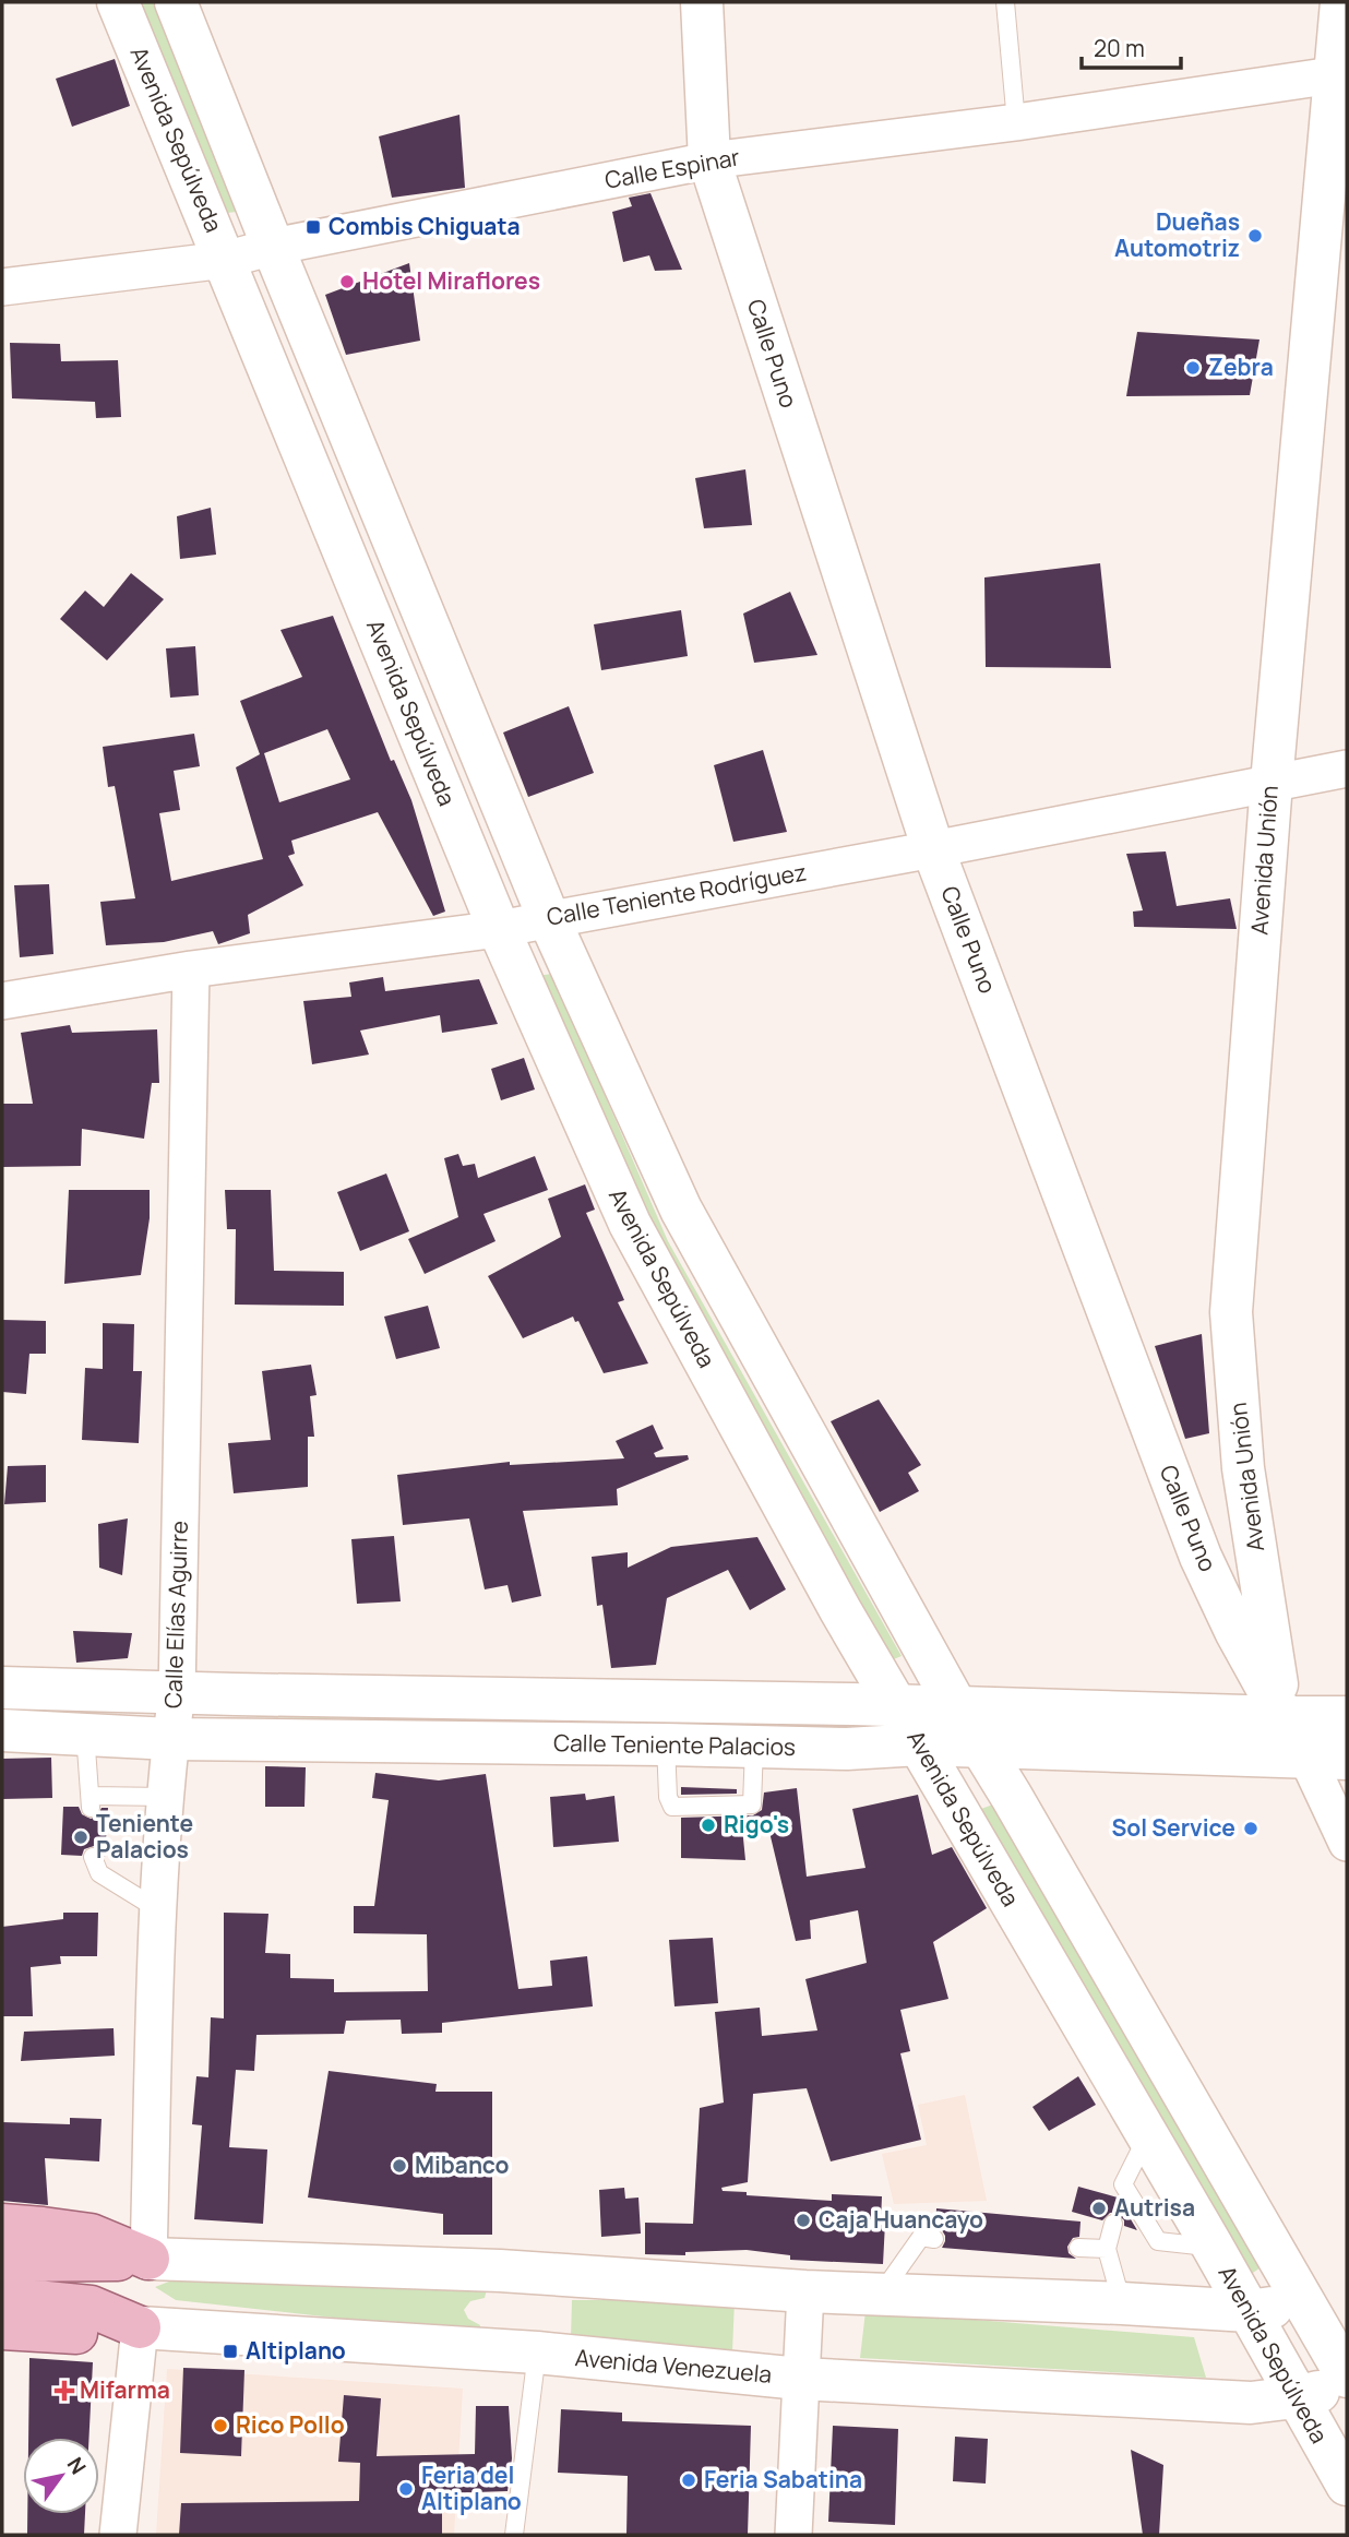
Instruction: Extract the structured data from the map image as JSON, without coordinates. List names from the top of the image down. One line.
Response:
{"streets":{"main road":["Avenida Venezuela"],"street":["Avenida Sepúlveda","Calle Espinar","Calle Puno","Avenida Unión","Calle Teniente Rodríguez","Calle Elías Aguirre","Calle Teniente Palacios"]},"crossings":[["Avenida Sepúlveda","Calle Espinar"],["Avenida Sepúlveda","Calle Teniente Rodríguez"],["Avenida Sepúlveda","Calle Teniente Palacios"],["Avenida Sepúlveda","Avenida Venezuela"],["Calle Espinar","Calle Puno"],["Calle Espinar","Avenida Unión"],["Calle Puno","Avenida Unión"],["Calle Puno","Calle Teniente Rodríguez"],["Calle Puno","Calle Teniente Palacios"],["Avenida Unión","Calle Teniente Rodríguez"],["Avenida Unión","Calle Teniente Palacios"],["Calle Teniente Rodríguez","Calle Elías Aguirre"],["Calle Elías Aguirre","Calle Teniente Palacios"]],"places":{"transit":["Combis Chiguata","Altiplano"],"other":["Dueñas Automotriz","Hotel Miraflores","Zebra","Rigo's","Sol Service","Teniente Palacios","Mibanco","Autrisa","Caja Huancayo","Rico Pollo","Feria Sabatina","Feria del Altiplano"],"health":["Mifarma"]},"scale_bar":"20 m","north":"top right"}
